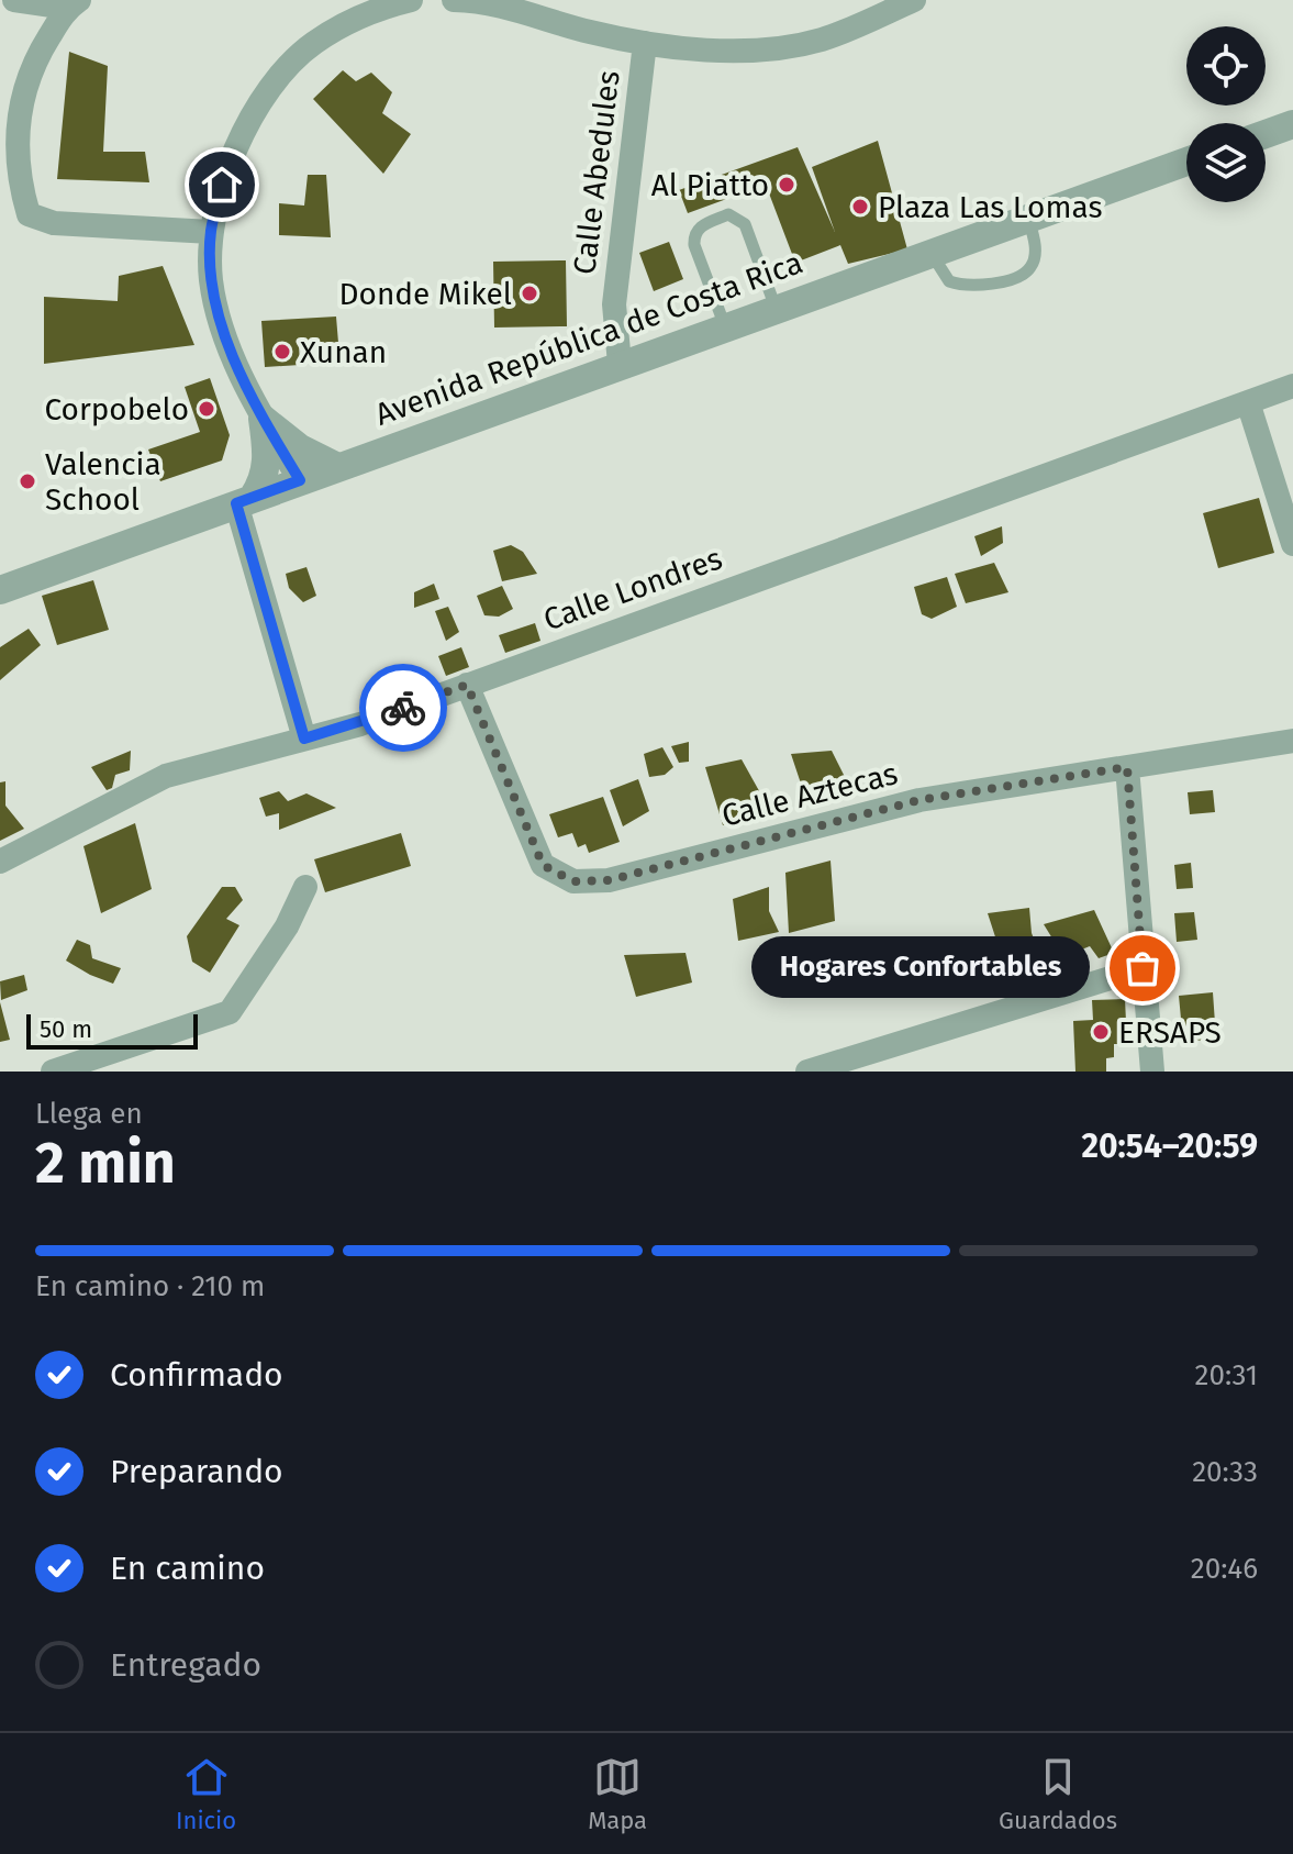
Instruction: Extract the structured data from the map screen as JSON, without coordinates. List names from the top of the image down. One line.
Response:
{"streets":{"street":["Calle Abedules","Avenida República de Costa Rica","Calle Londres","Calle Aztecas"]},"crossings":[["Calle Abedules","Avenida República de Costa Rica"],["Calle Londres","Calle Aztecas"]],"places":["Al Piatto","Plaza Las Lomas","Donde Mikel","Xunan","Corpobelo","Valencia School","Hogares Confortables","ERSAPS"],"scale_bar":"50 m","page":{"bubble":"Hogares Confortables","scale":"50 m","heading":["2 min","Llega en","20:54–20:59"],"bar":"En camino · 210 m","list":[["Confirmado","20:31"],["Preparando","20:33"],["En camino","20:46"],"Entregado"],"tabs":["Inicio","Mapa","Guardados"]}}
